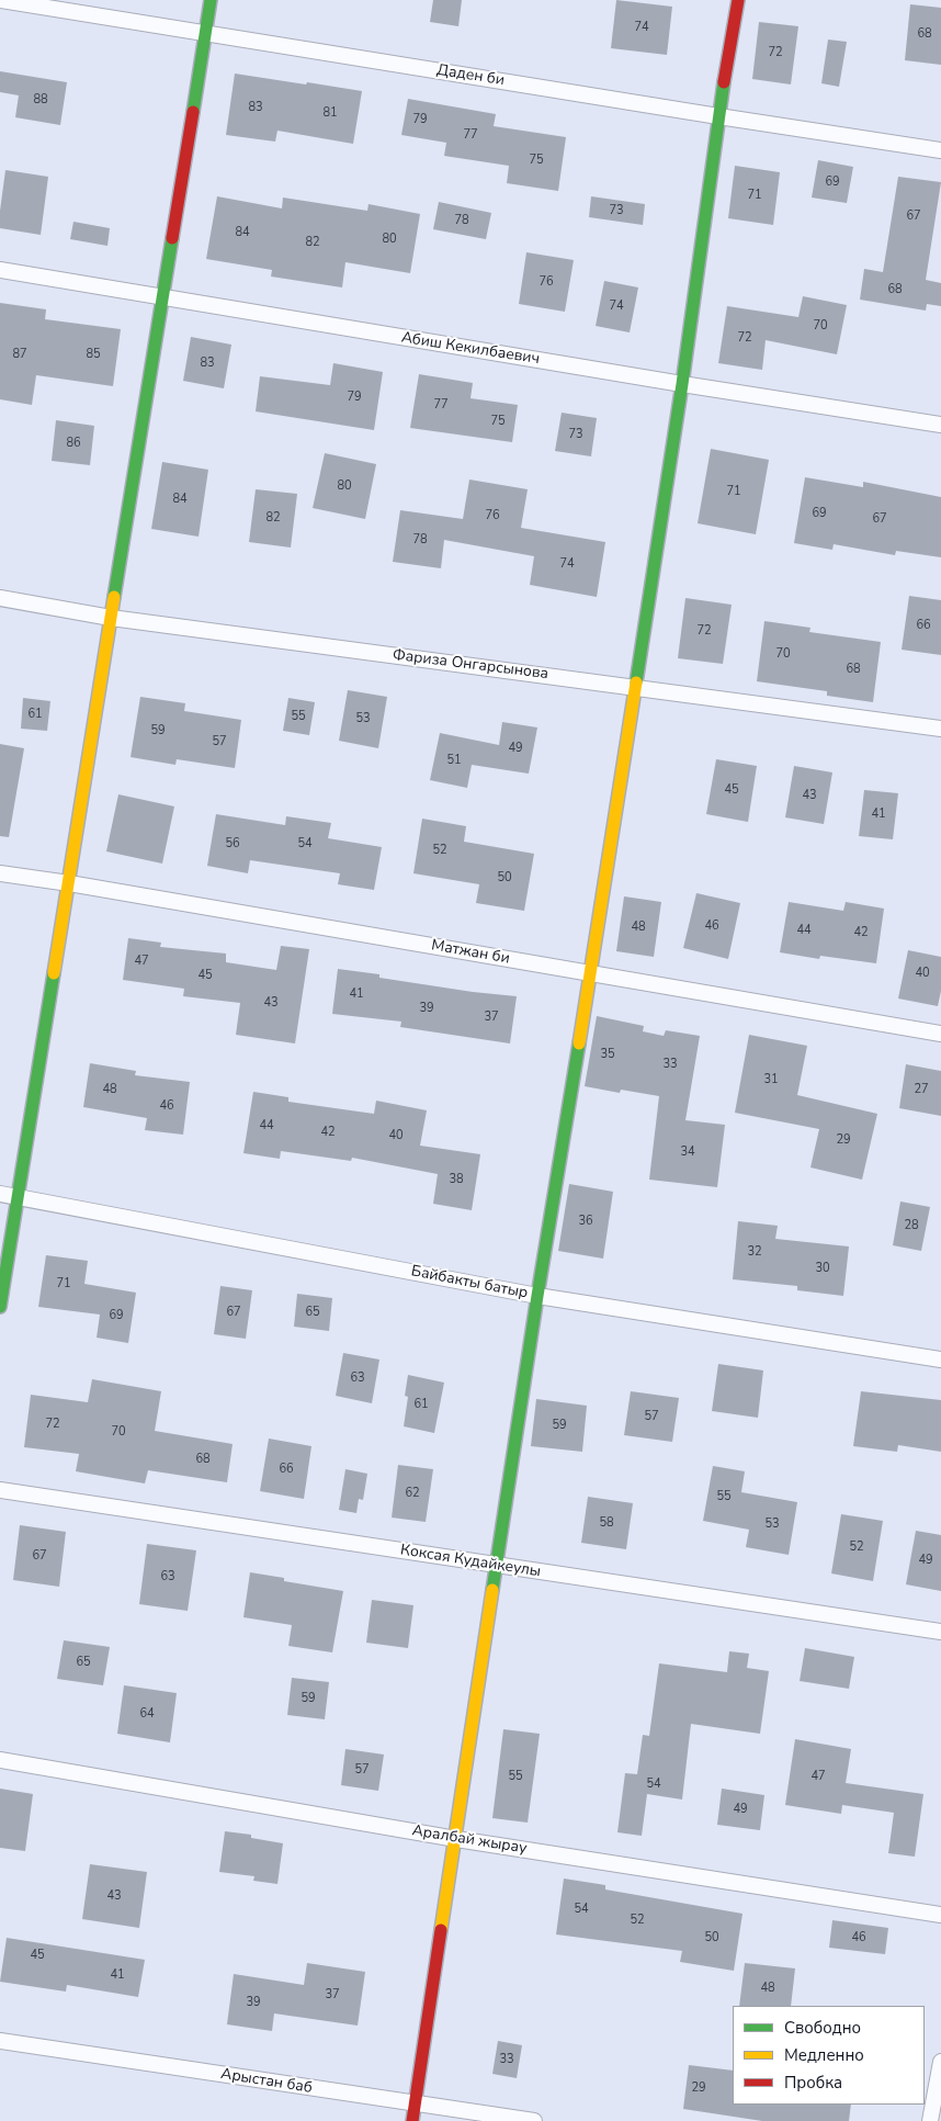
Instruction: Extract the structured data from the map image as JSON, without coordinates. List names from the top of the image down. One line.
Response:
{"streets":{"street":["Даден би","Абиш Кекилбаевич","Фариза Онгарсынова","Матжан би","Байбакты батыр","Коксая Кудайкеулы","Аралбай жырау","Арыстан баб"]},"house_numbers":["74","68","72","88","83","81","79","77","75","69","71","73","67","78","84","80","82","76","68","74","70","72","87","85","83","79","77","75","73","86","80","71","84","69","76","82","67","78","74","66","72","70","68","61","55","53","59","57","49","51","45","43","41","56","54","52","50","46","48","44","42","47","40","45","41","43","39","37","35","33","31","48","27","46","44","42","40","29","34","38","36","28","32","30","71","67","65","69","63","61","57","72","59","70","68","66","62","55","58","53","52","67","49","63","65","59","64","57","55","47","54","49","43","54","52","50","46","45","41","48","37","39","33","29"],"legend":["Свободно","Медленно","Пробка"]}
